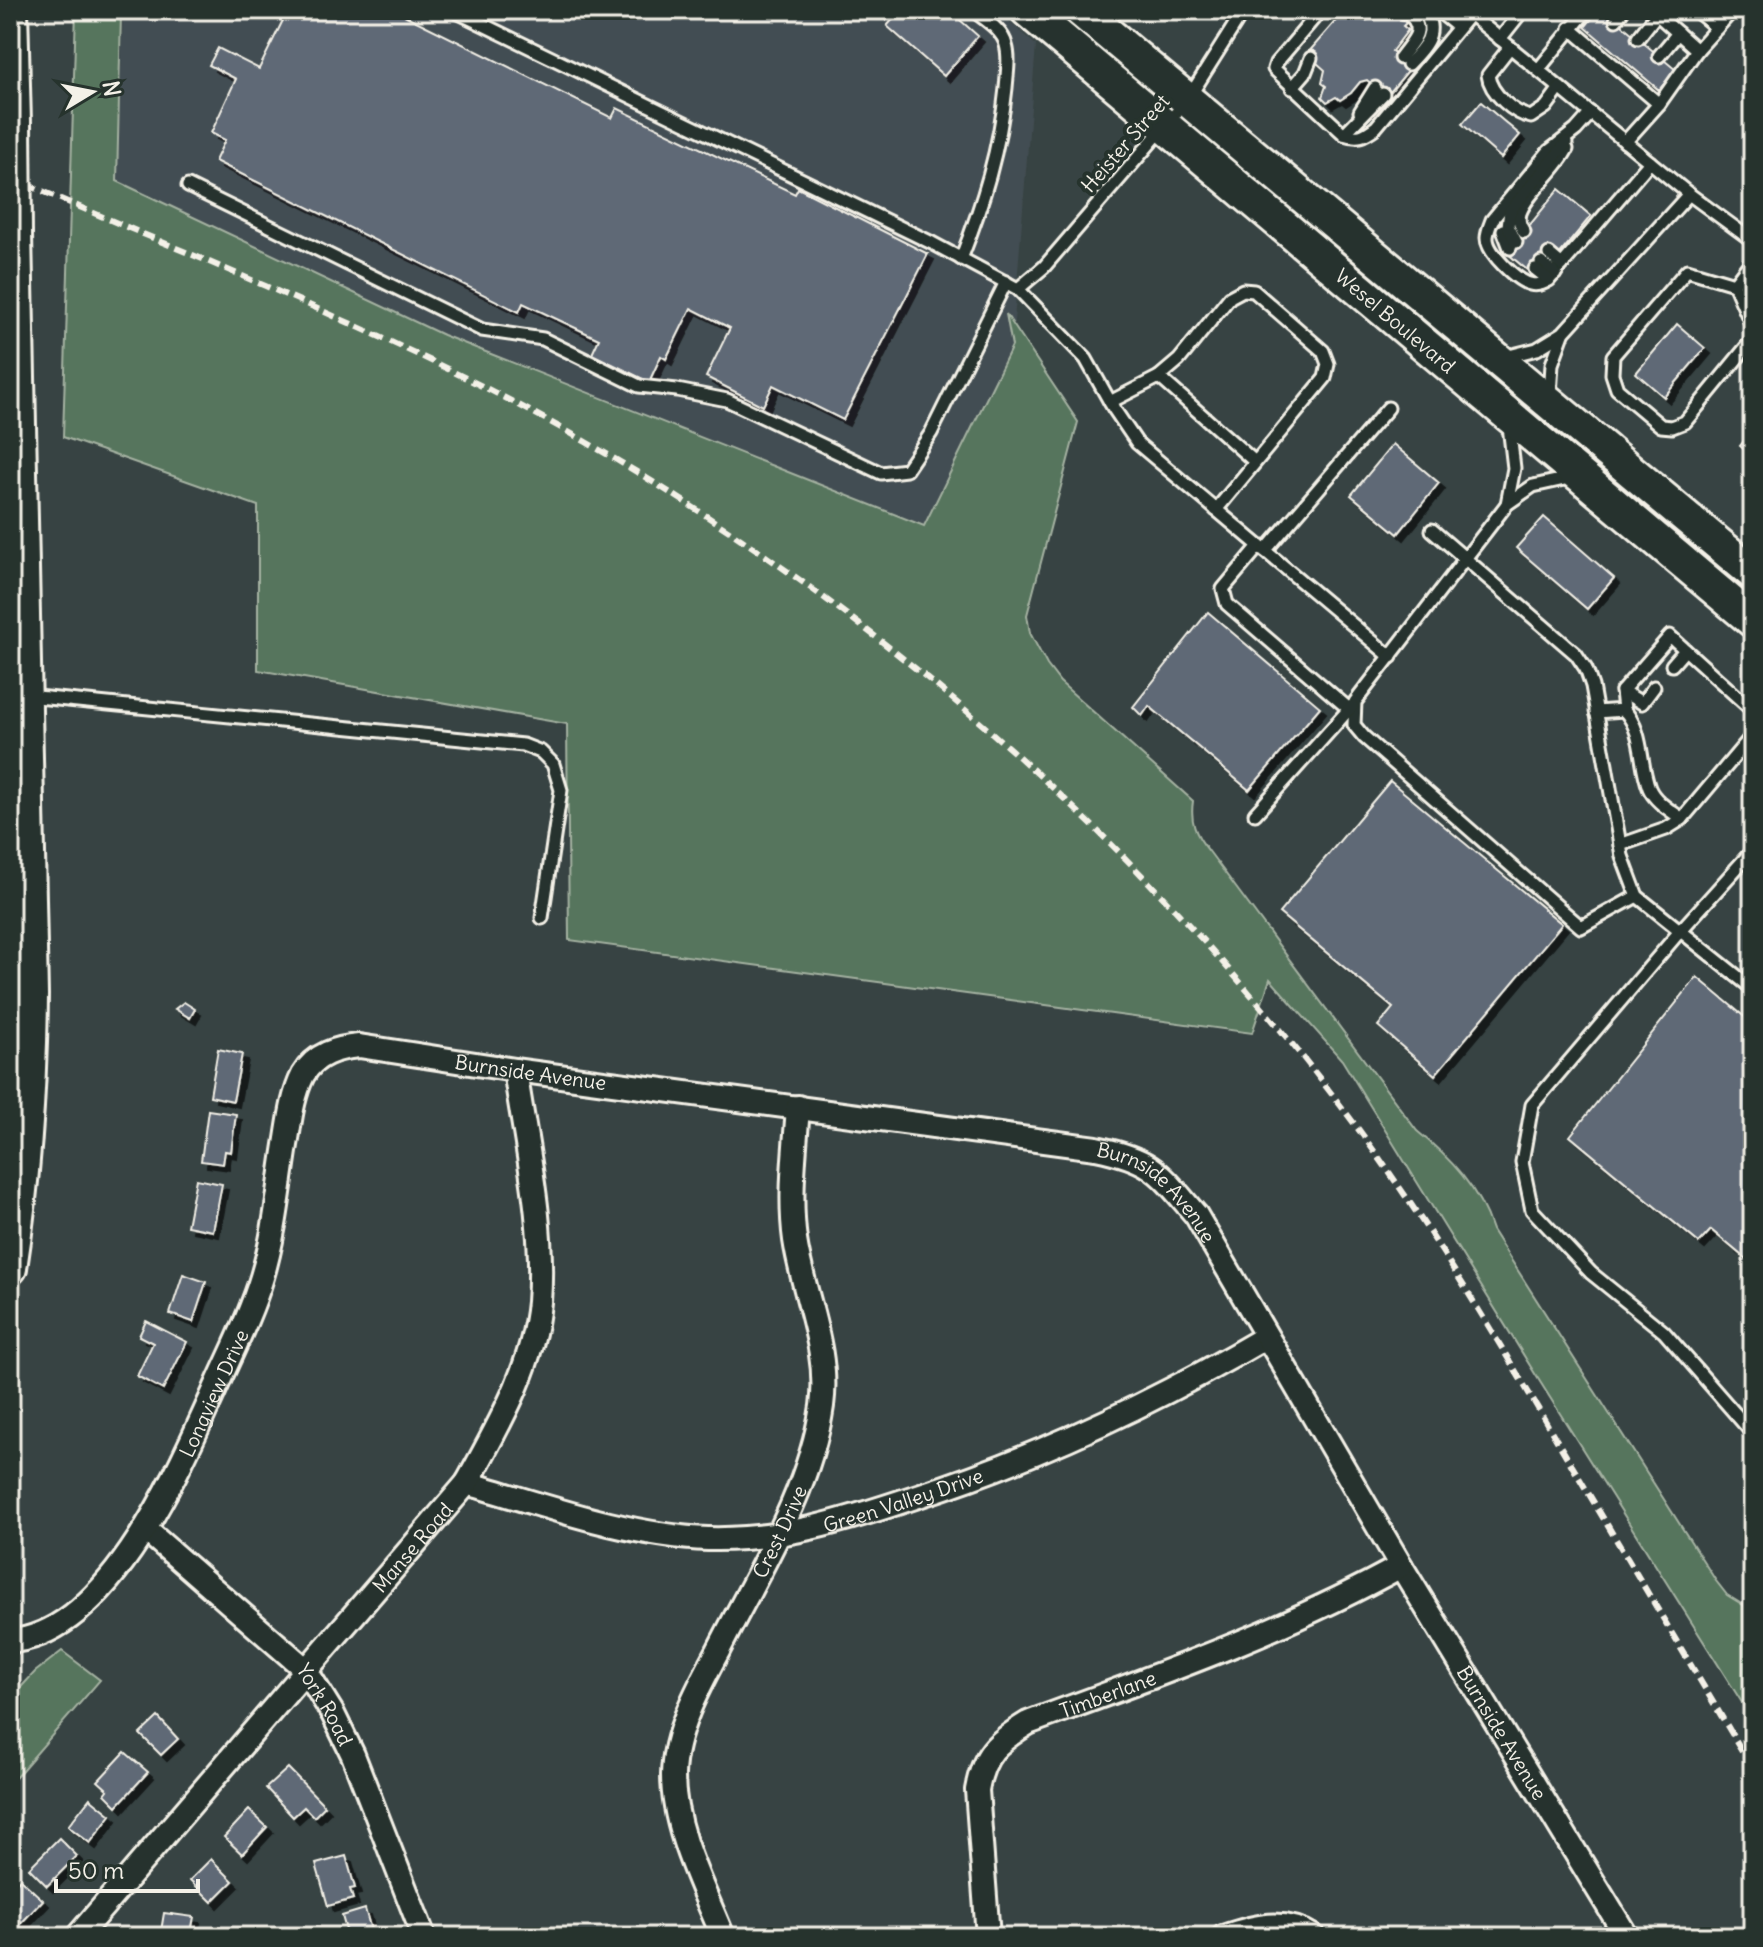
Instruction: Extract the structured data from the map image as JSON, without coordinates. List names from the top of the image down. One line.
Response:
{"streets":{"main road":["Wesel Boulevard"],"street":["Burnside Avenue","Longview Drive","Green Valley Drive","Crest Drive","Manse Road","Timberlane","York Road"],"lane":["Heister Street"]},"crossings":[["Heister Street","Wesel Boulevard"],["Burnside Avenue","Longview Drive"],["Burnside Avenue","Green Valley Drive"],["Burnside Avenue","Crest Drive"],["Burnside Avenue","Manse Road"],["Burnside Avenue","Timberlane"],["Longview Drive","York Road"],["Green Valley Drive","Crest Drive"],["Green Valley Drive","Manse Road"],["Manse Road","York Road"]],"scale_bar":"50 m","north":"right"}
